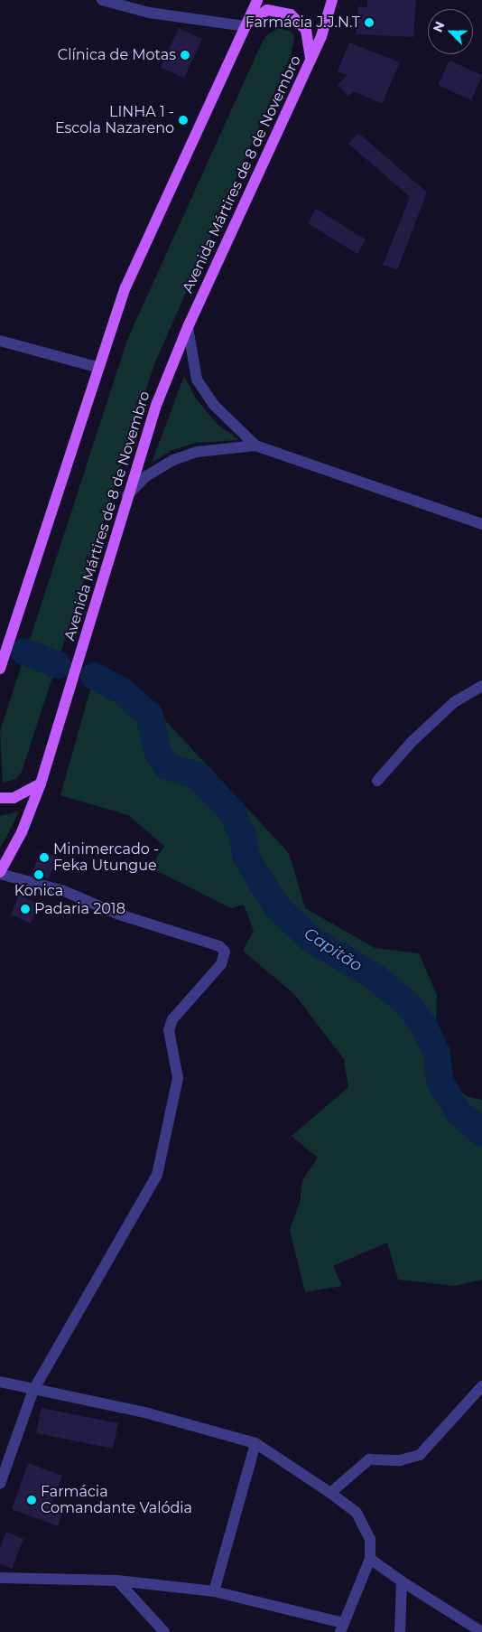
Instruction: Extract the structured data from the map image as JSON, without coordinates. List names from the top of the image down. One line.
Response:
{"streets":{"main road":["Avenida Mártires de 8 de Novembro"]},"water":["Capitão"],"places":["Farmácia J.J.N.T","Clínica de Motas","LINHA 1 - Escola Nazareno","Minimercado - Feka Utungue","Konica","Padaria 2018","Farmácia Comandante Valódia"],"north":"top left"}
